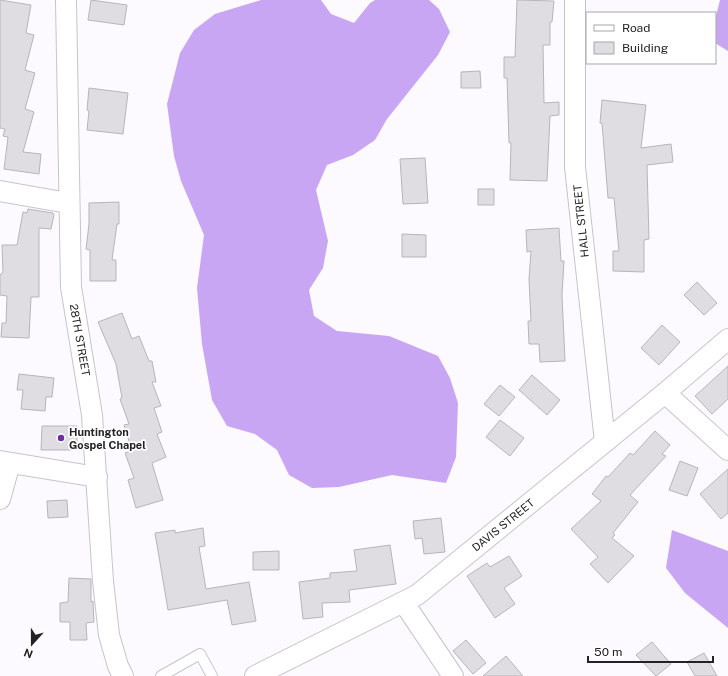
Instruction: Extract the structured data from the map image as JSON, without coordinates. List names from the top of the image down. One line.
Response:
{"streets":{"street":["HALL STREET","28TH STREET","DAVIS STREET"]},"crossings":[["HALL STREET","DAVIS STREET"]],"places":["Huntington Gospel Chapel"],"legend":["Road","Building"],"scale_bar":"50 m","north":"bottom"}
